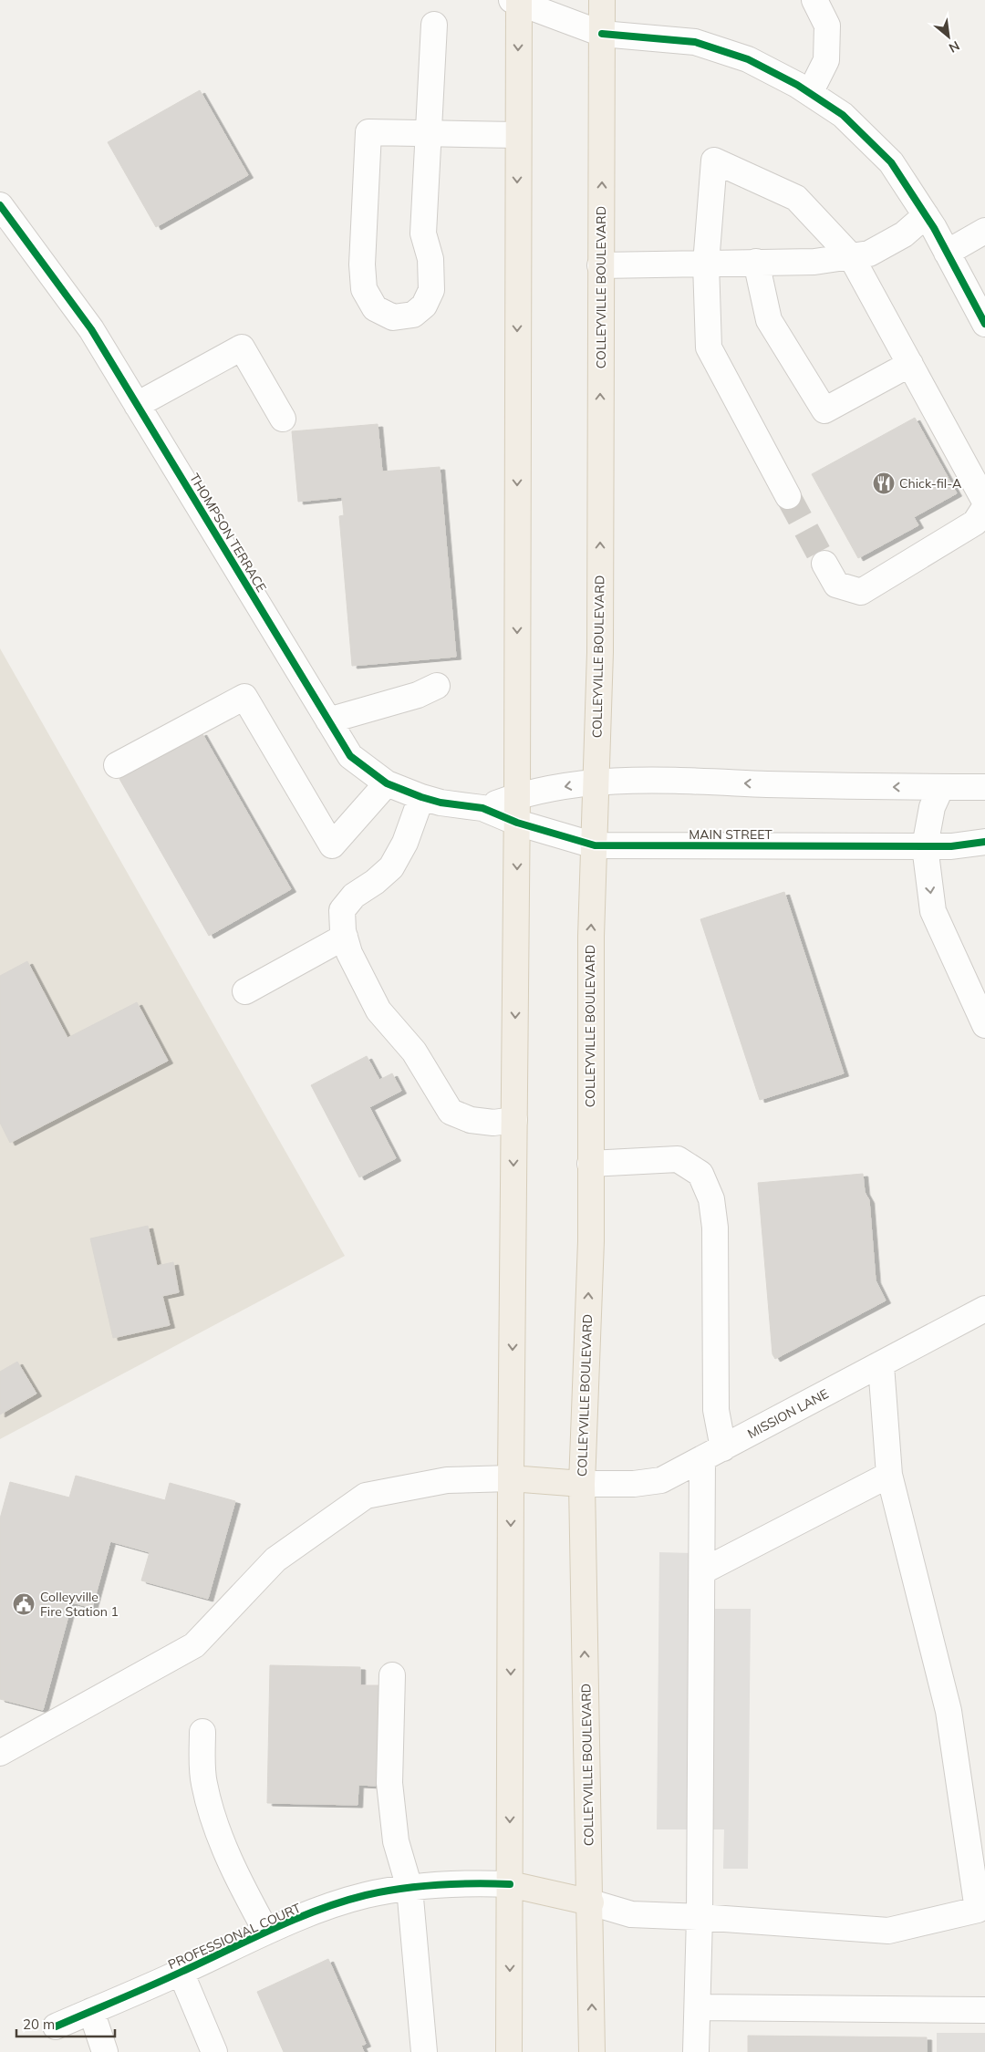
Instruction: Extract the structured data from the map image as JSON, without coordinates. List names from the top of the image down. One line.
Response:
{"streets":{"main road":["COLLEYVILLE BOULEVARD"],"street":["THOMPSON TERRACE","MAIN STREET","MISSION LANE","PROFESSIONAL COURT"]},"crossings":[["COLLEYVILLE BOULEVARD","MAIN STREET"],["COLLEYVILLE BOULEVARD","MISSION LANE"],["THOMPSON TERRACE","MAIN STREET"]],"places":{"restaurant":["Chick-fil-A"],"public building":["Colleyville Fire Station 1"]},"scale_bar":"20 m","north":"bottom right"}
